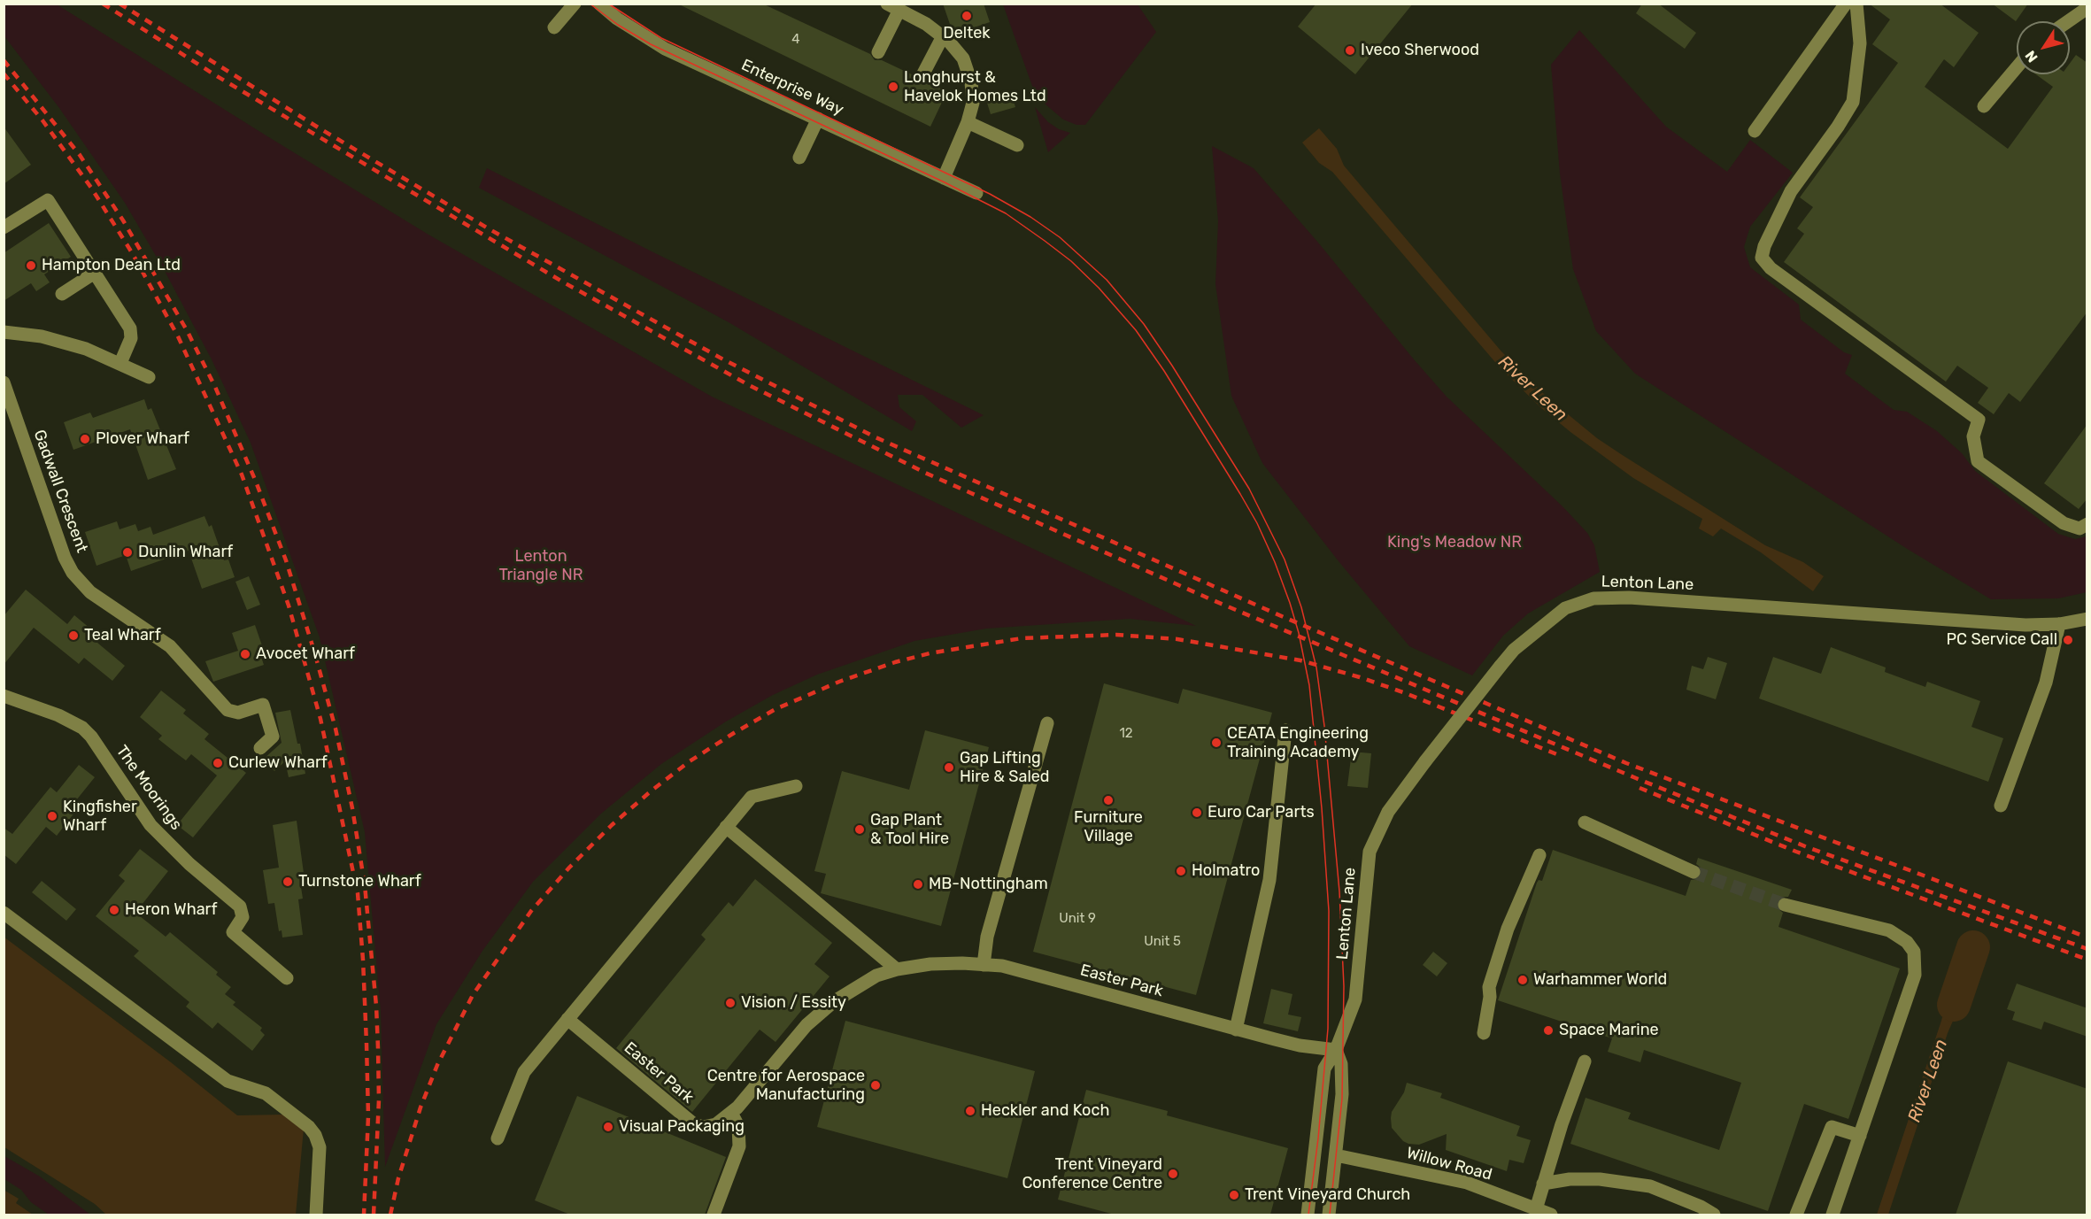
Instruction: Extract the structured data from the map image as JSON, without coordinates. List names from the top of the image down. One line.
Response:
{"streets":{"street":["Enterprise Way","Gadwall Crescent","Lenton Lane","The Moorings","Easter Park","Willow Road"]},"crossings":[["Lenton Lane","Easter Park"]],"water":["River Leen"],"parks":["King's Meadow NR","Lenton Triangle NR"],"places":["Deltek","Iveco Sherwood","Longhurst & Havelok Homes Ltd","Hampton Dean Ltd","Plover Wharf","Dunlin Wharf","Teal Wharf","PC Service Call","Avocet Wharf","CEATA Engineering Training Academy","Curlew Wharf","Gap Lifting Hire & Saled","Furniture Village","Euro Car Parts","Kingfisher Wharf","Gap Plant & Tool Hire","Holmatro","Turnstone Wharf","MB-Nottingham","Heron Wharf","Warhammer World","Vision / Essity","Space Marine","Centre for Aerospace Manufacturing","Heckler and Koch","Visual Packaging","Trent Vineyard Conference Centre","Trent Vineyard Church"],"house_numbers":["4","12","Unit 9","Unit 5"],"north":"bottom left"}
